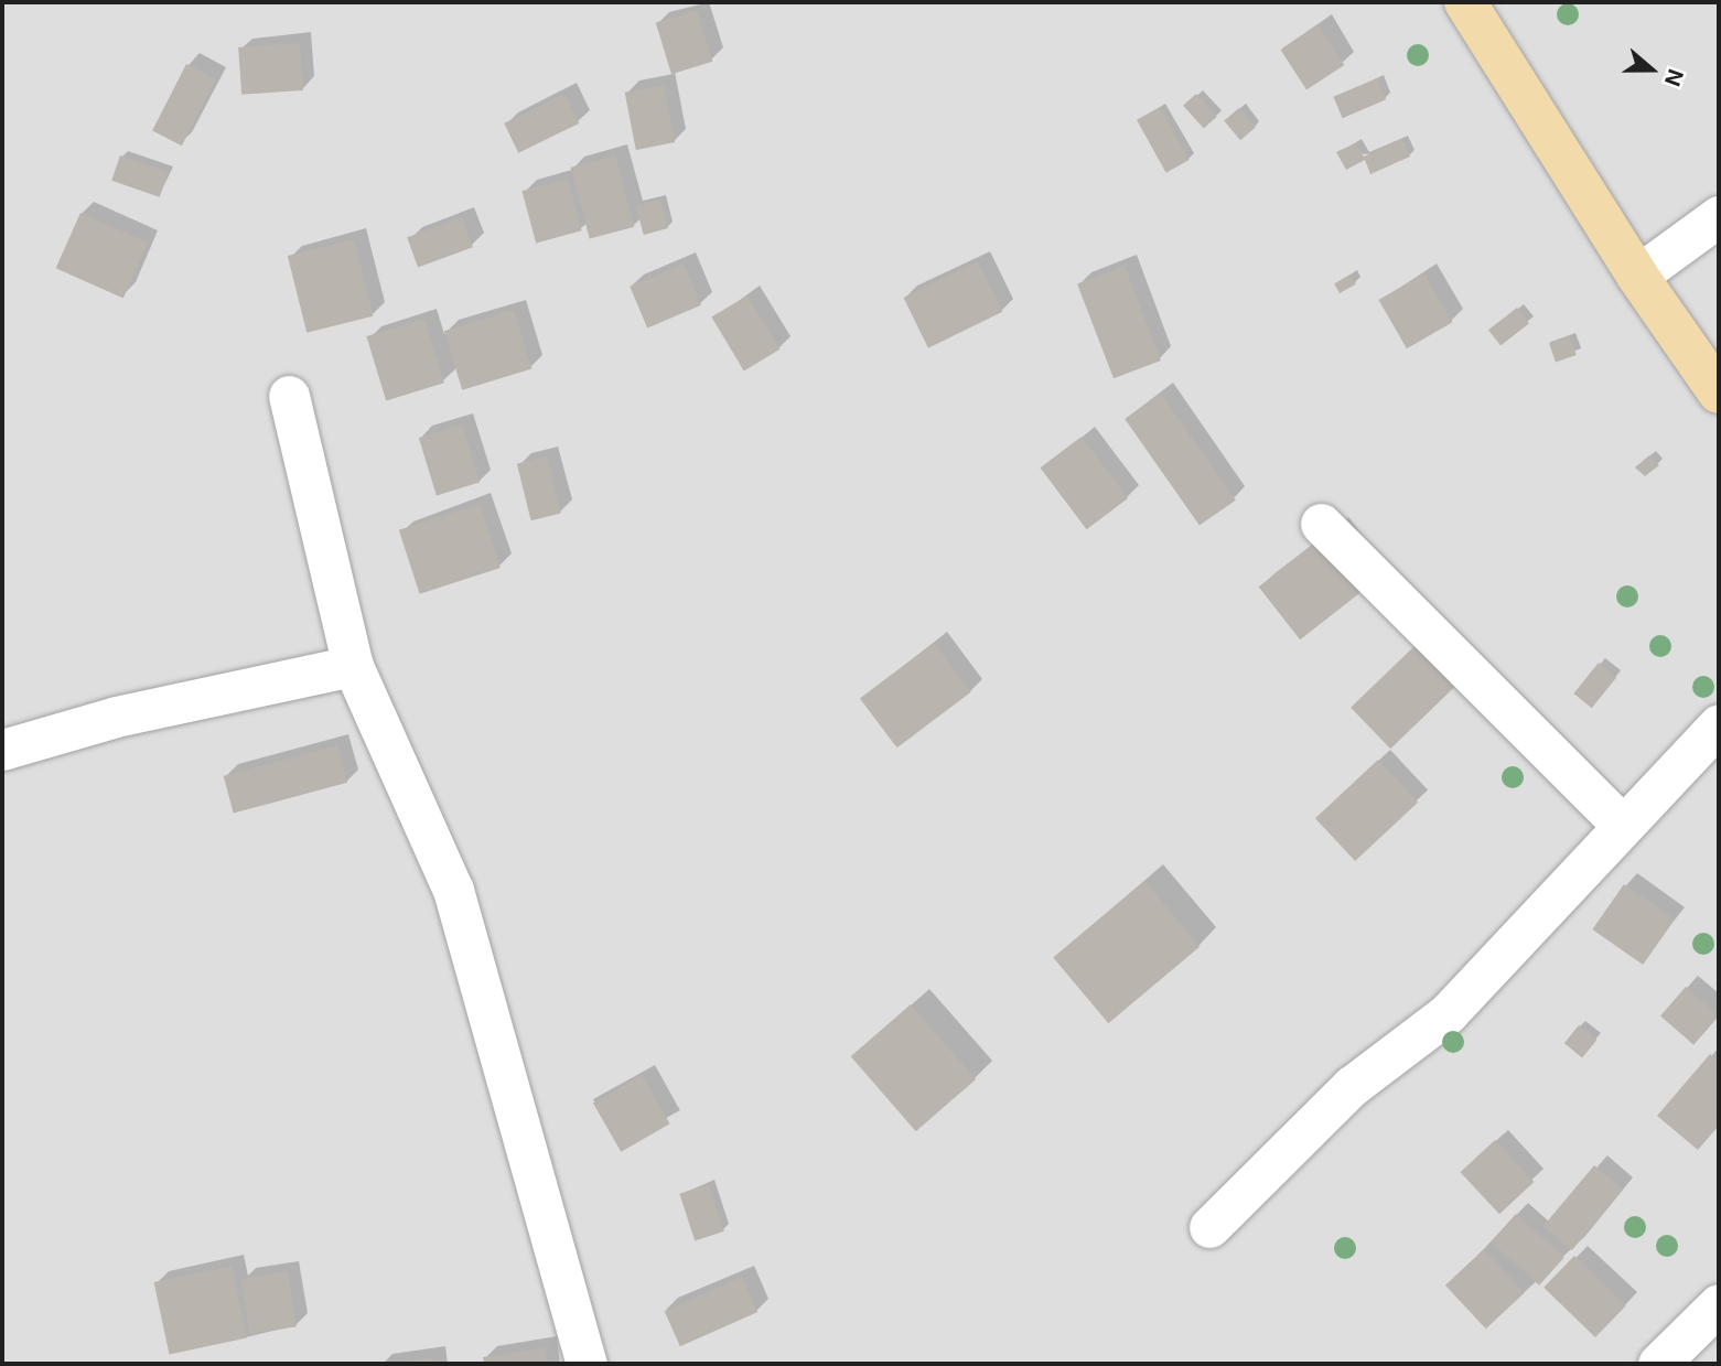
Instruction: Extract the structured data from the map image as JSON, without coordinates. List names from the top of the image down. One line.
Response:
{"north":"right"}
